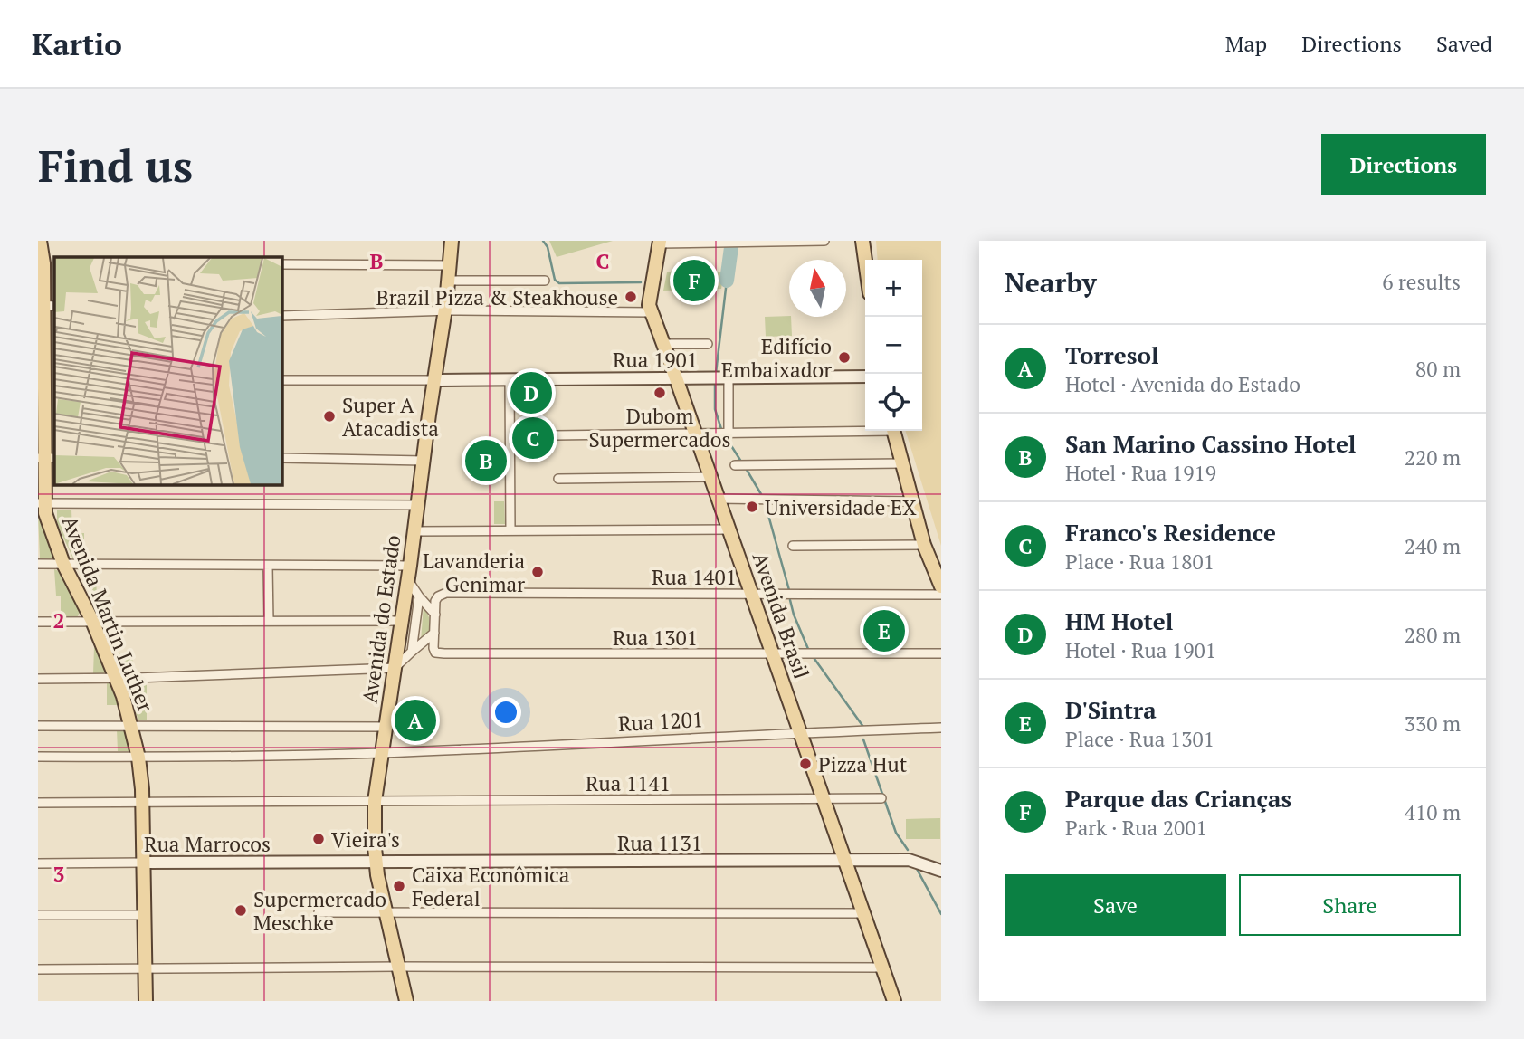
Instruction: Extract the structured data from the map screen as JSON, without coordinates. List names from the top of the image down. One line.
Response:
{"streets":{"main road":["Avenida Martin Luther","Avenida Brasil","Avenida do Estado"],"street":["Rua 1901","Rua 1401","Rua 1301","Rua 1201","Rua 1141","Rua 1131","Rua Marrocos"]},"crossings":[["Rua 1901","Avenida Brasil"],["Rua 1901","Avenida do Estado"],["Rua 1401","Avenida Brasil"],["Avenida Martin Luther","Rua 1201"],["Avenida Martin Luther","Rua 1141"],["Avenida Martin Luther","Rua Marrocos"],["Avenida Brasil","Rua 1301"],["Avenida Brasil","Rua 1201"],["Avenida Brasil","Rua 1141"],["Avenida Brasil","Rua 1131"],["Avenida do Estado","Rua 1201"],["Avenida do Estado","Rua 1141"],["Avenida do Estado","Rua 1131"],["Avenida do Estado","Rua Marrocos"],["Rua 1131","Rua Marrocos"]],"places":["Brazil Pizza & Steakhouse","Edifício Embaixador","Dubom Supermercados","Super A Atacadista","Universidade EX","Lavanderia Genimar","Pizza Hut","Vieira's","Caixa Econômica Federal","Supermercado Meschke"],"north":"top","page":{"header":"Kartio","nav":["Map","Directions","Saved"],"buttons":["Directions",["Save","Share"]],"title":"Find us","heading":["Nearby","6 results"],"pins":["F","D","C","B","E","A"],"map_buttons":["+","−"],"list":[{"mark":"A","name":"Torresol","note":"Hotel · Avenida do Estado","value":"80 m"},{"mark":"B","name":"San Marino Cassino Hotel","note":"Hotel · Rua 1919","value":"220 m"},{"mark":"C","name":"Franco's Residence","note":"Place · Rua 1801","value":"240 m"},{"mark":"D","name":"HM Hotel","note":"Hotel · Rua 1901","value":"280 m"},{"mark":"E","name":"D'Sintra","note":"Place · Rua 1301","value":"330 m"},{"mark":"F","name":"Parque das Crianças","note":"Park · Rua 2001","value":"410 m"}]},"grid":{"columns":["B","C"],"rows":["2","3"]}}
